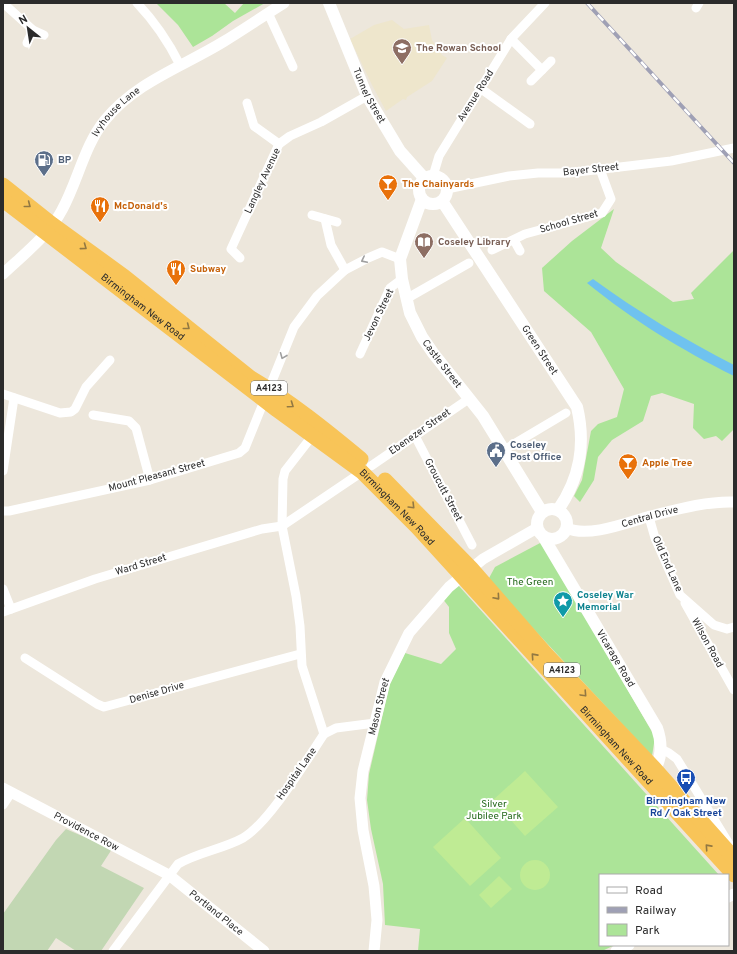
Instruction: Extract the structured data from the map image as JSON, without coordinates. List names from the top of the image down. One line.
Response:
{"streets":{"highway":["Birmingham New Road","A4123"],"main road":["Tunnel Street","Green Street","Castle Street","Vicarage Road"],"street":["Avenue Road","Ivyhouse Lane","Bayer Street","Langley Avenue","School Street","Jevon Street","Ebenezer Street","Mount Pleasant Street","Groucutt Street","Central Drive","Old End Lane","Ward Street","Wilson Road","Denise Drive","Mason Street","Hospital Lane","Providence Row","Portland Place"]},"crossings":[["Tunnel Street","Avenue Road"],["Tunnel Street","Bayer Street"],["Tunnel Street","Langley Avenue"],["Tunnel Street","Green Street"],["Tunnel Street","Castle Street"],["Avenue Road","Bayer Street"],["Avenue Road","Green Street"],["Avenue Road","Castle Street"],["Ivyhouse Lane","Birmingham New Road"],["Bayer Street","School Street"],["Bayer Street","Green Street"],["Bayer Street","Castle Street"],["Birmingham New Road","Ebenezer Street"],["Birmingham New Road","Mount Pleasant Street"],["Birmingham New Road","Vicarage Road"],["Birmingham New Road","Mason Street"],["Jevon Street","Castle Street"],["Green Street","Castle Street"],["Green Street","Central Drive"],["Green Street","Vicarage Road"],["Green Street","Mason Street"],["Castle Street","Ebenezer Street"],["Castle Street","Mount Pleasant Street"],["Castle Street","Central Drive"],["Castle Street","Vicarage Road"],["Castle Street","Mason Street"],["Ebenezer Street","Groucutt Street"],["Ebenezer Street","Ward Street"],["Central Drive","Old End Lane"],["Central Drive","Vicarage Road"],["Central Drive","Mason Street"],["Old End Lane","Wilson Road"],["Vicarage Road","Mason Street"],["Hospital Lane","Providence Row"],["Hospital Lane","Portland Place"],["Providence Row","Portland Place"]],"one_way":["Mount Pleasant Street"],"parks":["The Green","Silver Jubilee Park"],"places":{"school or university":["The Rowan School"],"fuel station":["BP"],"bar":["The Chainyards","Apple Tree"],"restaurant":["McDonald's","Subway"],"library":["Coseley Library"],"public building":["Coseley Post Office"],"place":["Coseley War Memorial"],"bus stop":["Birmingham New Rd / Oak Street"]},"legend":["Road","Railway","Park"],"north":"top left"}
